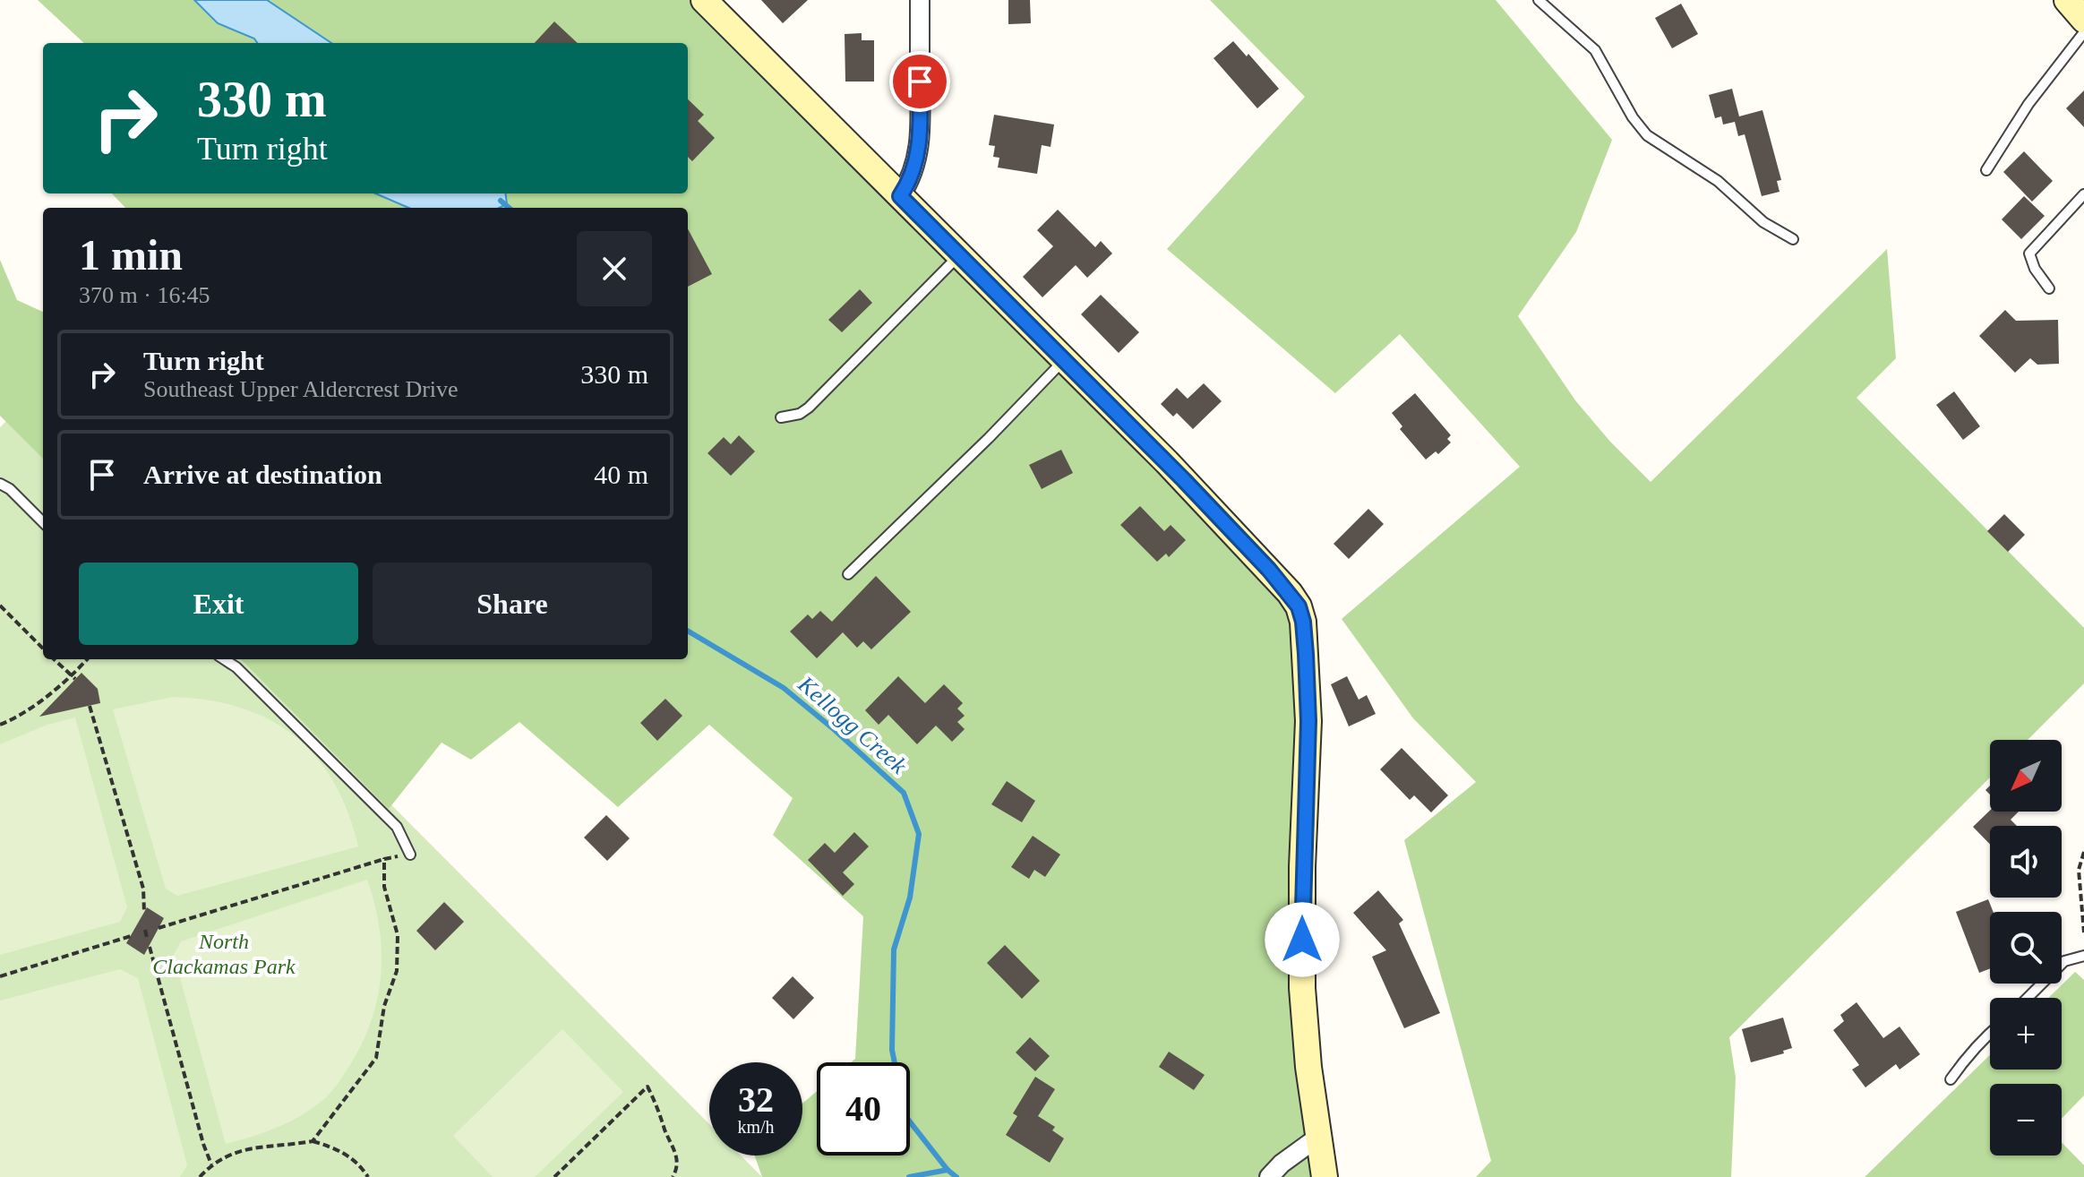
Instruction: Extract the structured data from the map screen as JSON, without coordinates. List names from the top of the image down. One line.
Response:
{"water":["Kellogg Creek"],"parks":["North Clackamas Park"],"north":"bottom left","page":{"turn":["330 m","Turn right"],"heading":["1 min","370 m · 16:45"],"list":[{"name":"Turn right","note":"Southeast Upper Aldercrest Drive","value":"330 m"},{"name":"Arrive at destination","value":"40 m"}],"buttons":["Exit","Share"],"map_buttons":["+","−"],"speed":"32 km/h","limit":"40"}}
